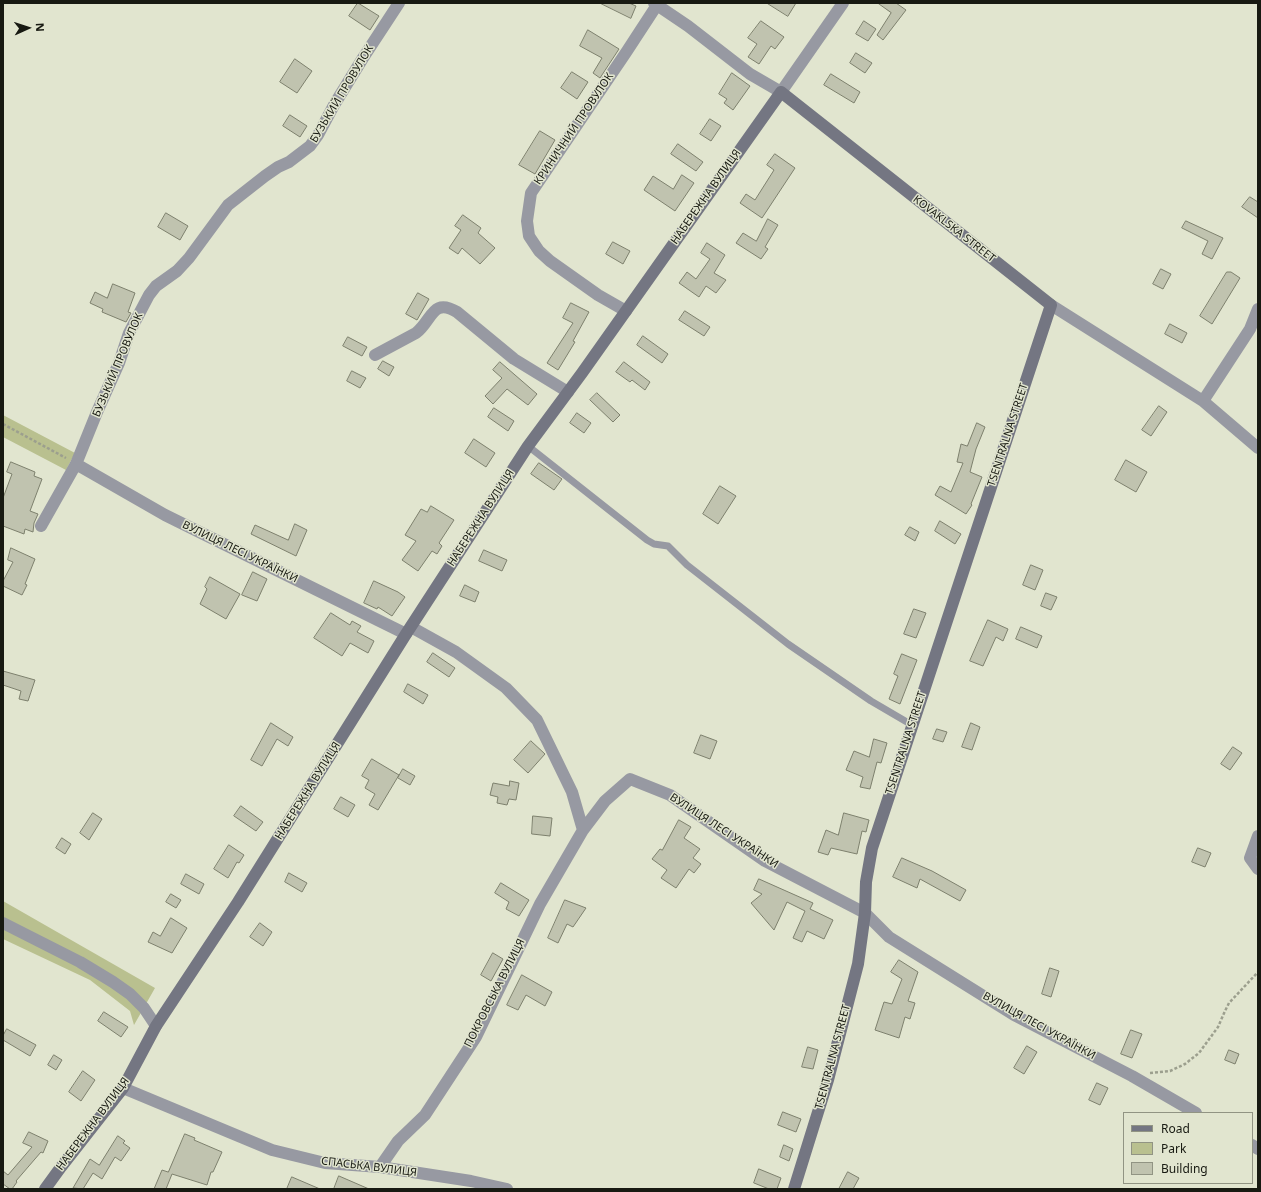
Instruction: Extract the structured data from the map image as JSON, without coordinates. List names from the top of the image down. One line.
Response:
{"streets":{"street":["БУЗЬКИЙ ПРОВУЛОК","КРИНИЧНИЙ ПРОВУЛОК","НАБЕРЕЖНА ВУЛИЦЯ","KOVAKLSKA STREET","TSENTRALNA STREET","ВУЛИЦЯ ЛЕСІ УКРАЇНКИ","ПОКРОВСЬКА ВУЛИЦЯ","СПАСЬКА ВУЛИЦЯ"]},"crossings":[["БУЗЬКИЙ ПРОВУЛОК","ВУЛИЦЯ ЛЕСІ УКРАЇНКИ"],["КРИНИЧНИЙ ПРОВУЛОК","НАБЕРЕЖНА ВУЛИЦЯ"],["КРИНИЧНИЙ ПРОВУЛОК","KOVAKLSKA STREET"],["НАБЕРЕЖНА ВУЛИЦЯ","KOVAKLSKA STREET"],["НАБЕРЕЖНА ВУЛИЦЯ","ВУЛИЦЯ ЛЕСІ УКРАЇНКИ"],["НАБЕРЕЖНА ВУЛИЦЯ","СПАСЬКА ВУЛИЦЯ"],["KOVAKLSKA STREET","TSENTRALNA STREET"],["TSENTRALNA STREET","ВУЛИЦЯ ЛЕСІ УКРАЇНКИ"],["ВУЛИЦЯ ЛЕСІ УКРАЇНКИ","ПОКРОВСЬКА ВУЛИЦЯ"],["ПОКРОВСЬКА ВУЛИЦЯ","СПАСЬКА ВУЛИЦЯ"]],"legend":["Road","Park","Building"],"north":"right"}
